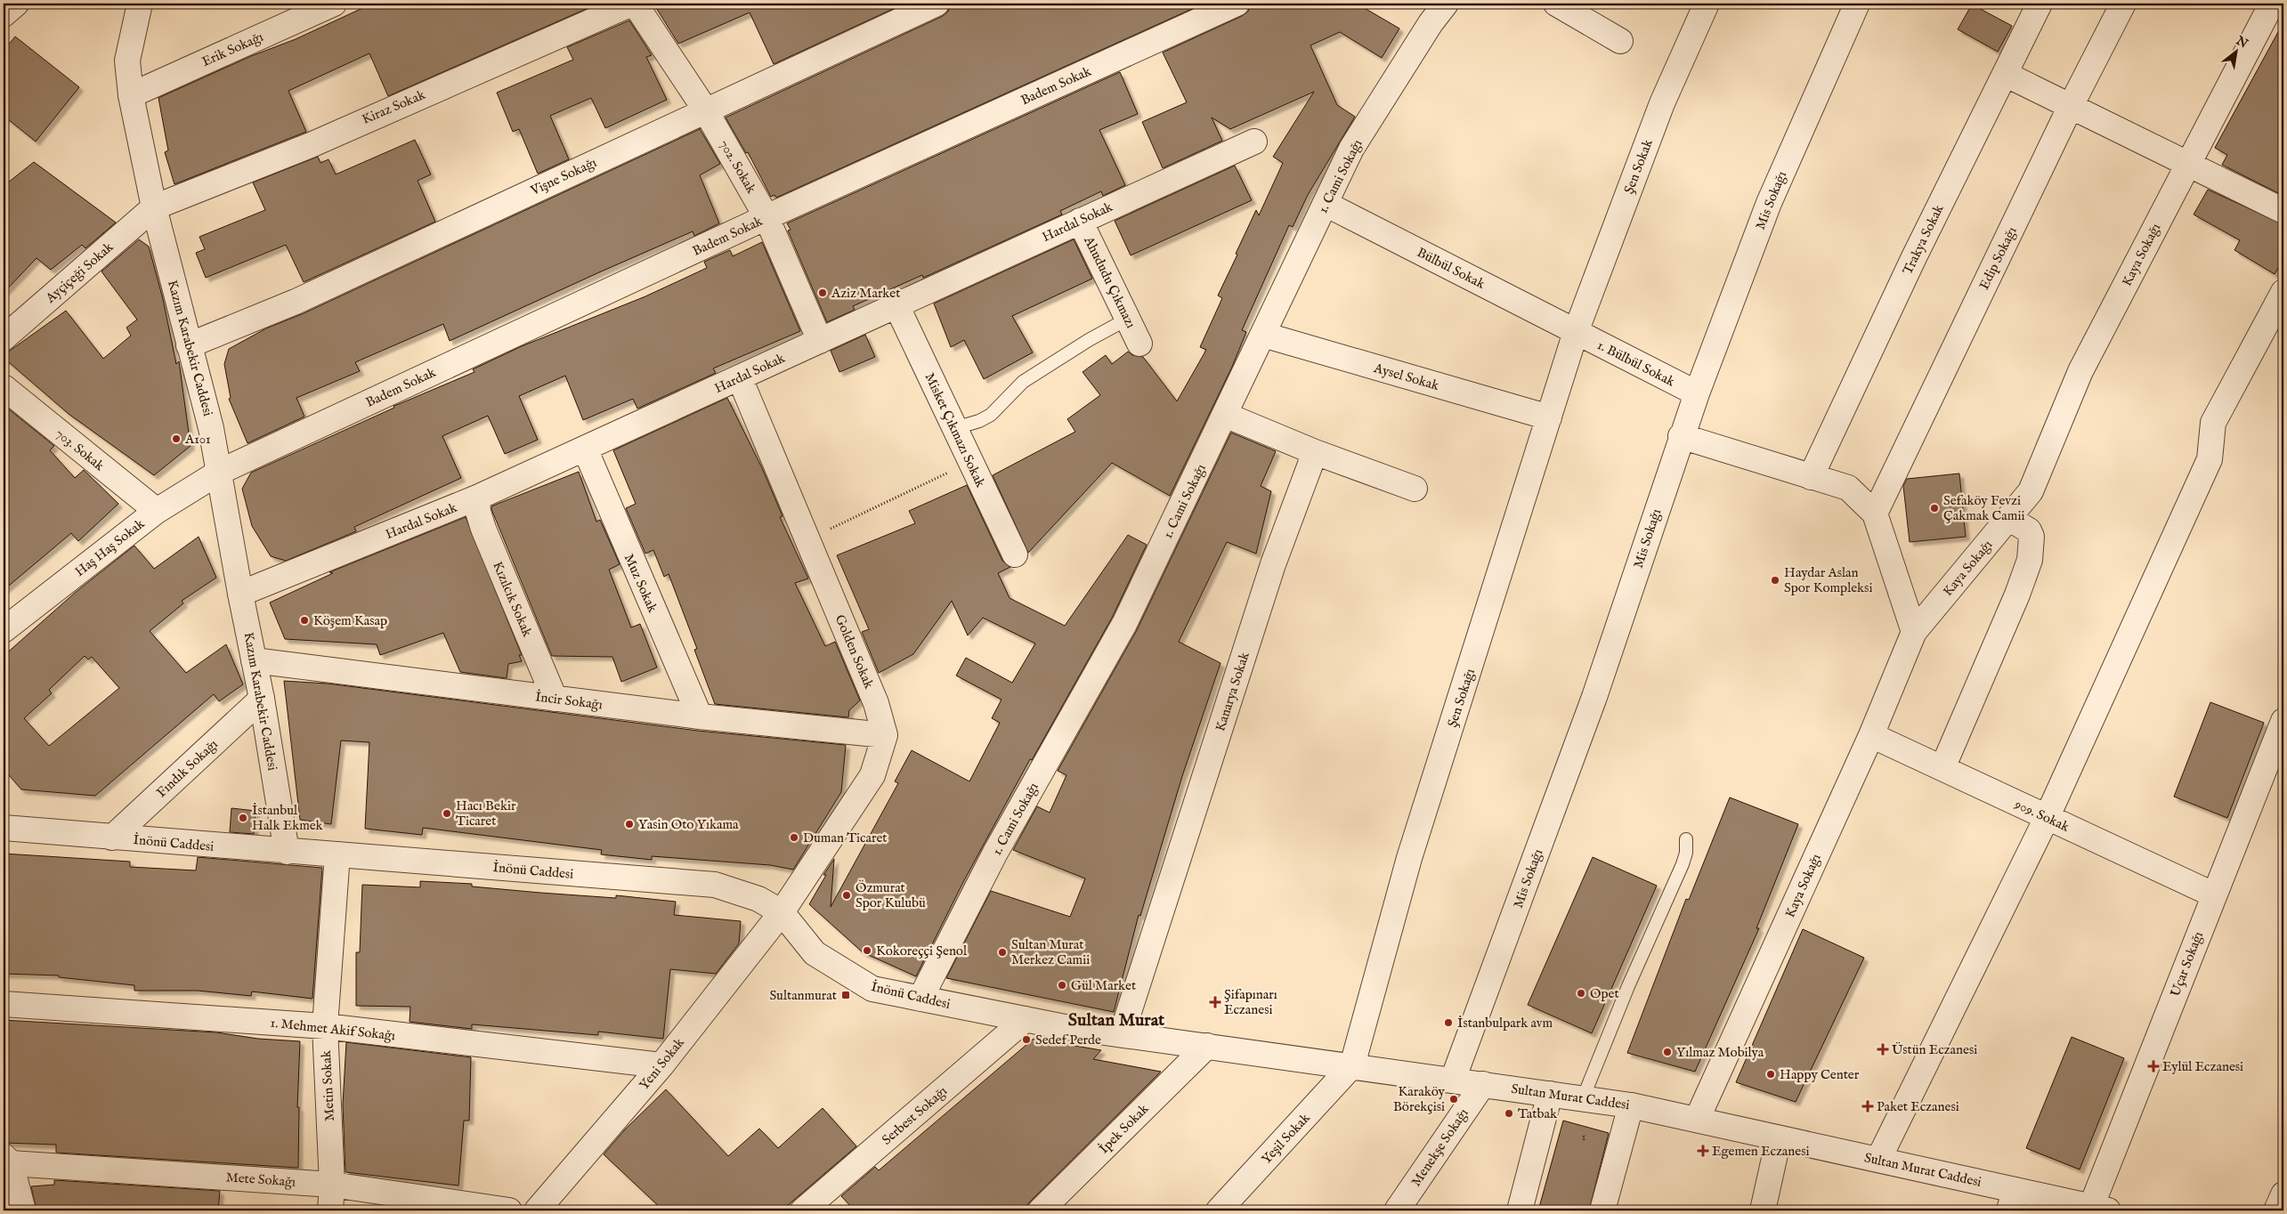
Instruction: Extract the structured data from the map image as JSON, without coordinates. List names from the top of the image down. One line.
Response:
{"streets":{"street":["Erik Sokağı","Badem Sokak","Kiraz Sokak","702. Sokak","Şen Sokak","Vişne Sokağı","1. Cami Sokağı","Mis Sokağı","Hardal Sokak","Trakya Sokak","Kaya Sokağı","Edip Sokağı","Bülbül Sokak","Ayçiçeği Sokak","Ahududu Çıkmazı","Kazım Karabekir Caddesi","1. Bülbül Sokak","Aysel Sokak","Misket Çıkmazı Sokak","703. Sokak","Haş Haş Sokak","Muz Sokak","Kızılcık Sokak","Golden Sokak","Kanarya Sokak","Şen Sokağı","İncir Sokağı","Fındık Sokağı","909. Sokak","İnönü Caddesi","Uçar Sokağı","1. Mehmet Akif Sokağı","Yeni Sokak","Metin Sokak","Sultan Murat Caddesi","Serbest Sokağı","İpek Sokak","Yeşil Sokak","Menekşe Sokağı","Mete Sokağı"]},"crossings":[["Erik Sokağı","Kazım Karabekir Caddesi"],["Badem Sokak","702. Sokak"],["Badem Sokak","Kazım Karabekir Caddesi"],["Badem Sokak","Haş Haş Sokak"],["Kiraz Sokak","702. Sokak"],["Kiraz Sokak","Ayçiçeği Sokak"],["Kiraz Sokak","Kazım Karabekir Caddesi"],["702. Sokak","Vişne Sokağı"],["702. Sokak","Hardal Sokak"],["Şen Sokak","Bülbül Sokak"],["Şen Sokak","1. Bülbül Sokak"],["Şen Sokak","Şen Sokağı"],["Vişne Sokağı","Kazım Karabekir Caddesi"],["1. Cami Sokağı","Bülbül Sokak"],["1. Cami Sokağı","Aysel Sokak"],["1. Cami Sokağı","İnönü Caddesi"],["Mis Sokağı","1. Bülbül Sokak"],["Mis Sokağı","Sultan Murat Caddesi"],["Hardal Sokak","Ahududu Çıkmazı"],["Hardal Sokak","Kazım Karabekir Caddesi"],["Hardal Sokak","Misket Çıkmazı Sokak"],["Hardal Sokak","Muz Sokak"],["Hardal Sokak","Kızılcık Sokak"],["Hardal Sokak","Golden Sokak"],["Kaya Sokağı","909. Sokak"],["Kaya Sokağı","Sultan Murat Caddesi"],["Bülbül Sokak","1. Bülbül Sokak"],["Bülbül Sokak","Şen Sokağı"],["Ayçiçeği Sokak","Kazım Karabekir Caddesi"],["Kazım Karabekir Caddesi","Haş Haş Sokak"],["Kazım Karabekir Caddesi","İncir Sokağı"],["Kazım Karabekir Caddesi","Fındık Sokağı"],["Kazım Karabekir Caddesi","İnönü Caddesi"],["1. Bülbül Sokak","Şen Sokağı"],["Aysel Sokak","Şen Sokağı"],["703. Sokak","Haş Haş Sokak"],["Muz Sokak","İncir Sokağı"],["Kızılcık Sokak","İncir Sokağı"],["Golden Sokak","İncir Sokağı"],["Kanarya Sokak","Sultan Murat Caddesi"],["Şen Sokağı","Sultan Murat Caddesi"],["Şen Sokağı","Yeşil Sokak"],["Fındık Sokağı","İnönü Caddesi"],["909. Sokak","Uçar Sokağı"],["İnönü Caddesi","Yeni Sokak"],["İnönü Caddesi","Metin Sokak"],["İnönü Caddesi","Sultan Murat Caddesi"],["İnönü Caddesi","Serbest Sokağı"],["Uçar Sokağı","Sultan Murat Caddesi"],["1. Mehmet Akif Sokağı","Yeni Sokak"],["1. Mehmet Akif Sokağı","Metin Sokak"],["Metin Sokak","Mete Sokağı"],["Sultan Murat Caddesi","Serbest Sokağı"],["Sultan Murat Caddesi","İpek Sokak"],["Sultan Murat Caddesi","Yeşil Sokak"],["Sultan Murat Caddesi","Menekşe Sokağı"]],"districts":["Sultan Murat"],"places":{"other":["Aziz Market","A101","Sefaköy Fevzi Çakmak Camii","Haydar Aslan Spor Kompleksi","Köşem Kasap","Hacı Bekir Ticaret","İstanbul Halk Ekmek","Yasin Oto Yıkama","Duman Ticaret","Özmurat Spor Kulubü","Kokoreççi Şenol","Sultan Murat Merkez Camii","Gül Market","Opet","İstanbulpark avm","Sedef Perde","Yılmaz Mobilya","Happy Center","Karaköy Börekçisi","Tatbak"],"transit":["Sultanmurat"],"health":["Şifapınarı Eczanesi","Üstün Eczanesi","Eylül Eczanesi","Paket Eczanesi","Egemen Eczanesi"]},"house_numbers":["1"],"north":"top right"}
